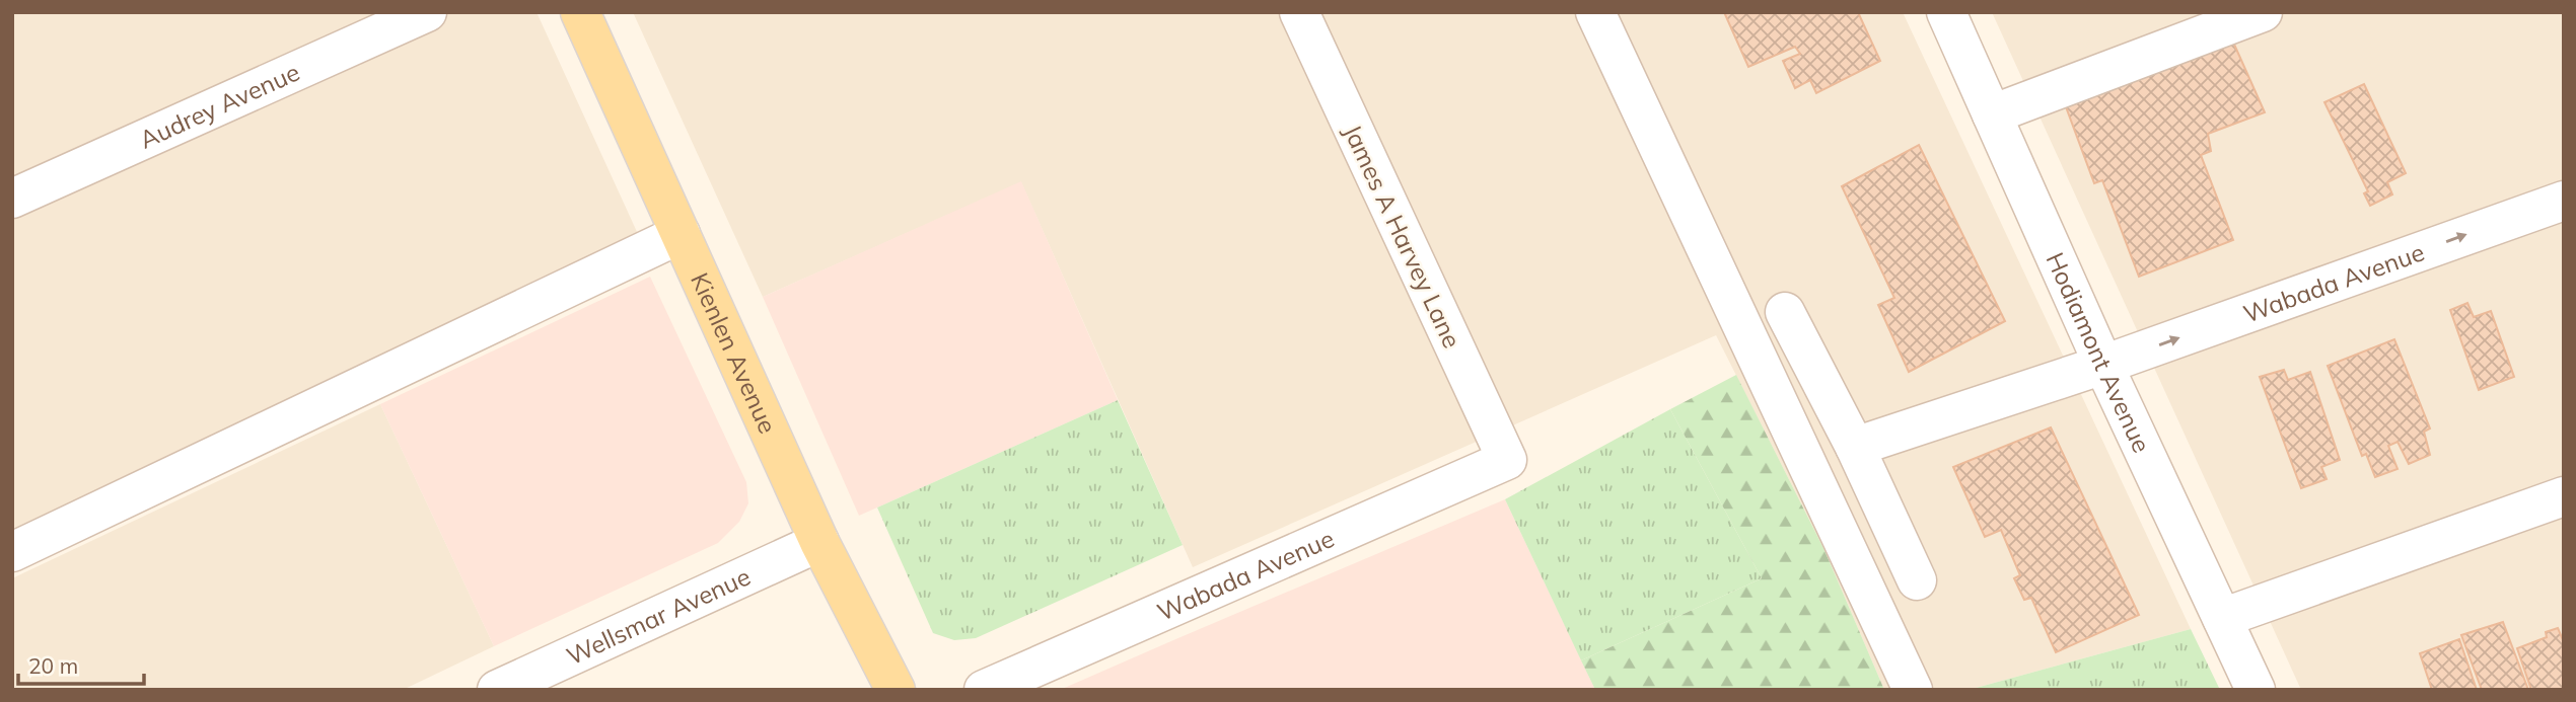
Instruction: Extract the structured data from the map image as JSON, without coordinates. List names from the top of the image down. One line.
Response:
{"streets":{"main road":["Kienlen Avenue"],"street":["Audrey Avenue","James A Harvey Lane","Wabada Avenue","Hodiamont Avenue","Wellsmar Avenue"]},"crossings":[["James A Harvey Lane","Wabada Avenue"],["Wabada Avenue","Hodiamont Avenue"],["Kienlen Avenue","Wellsmar Avenue"]],"scale_bar":"20 m"}
